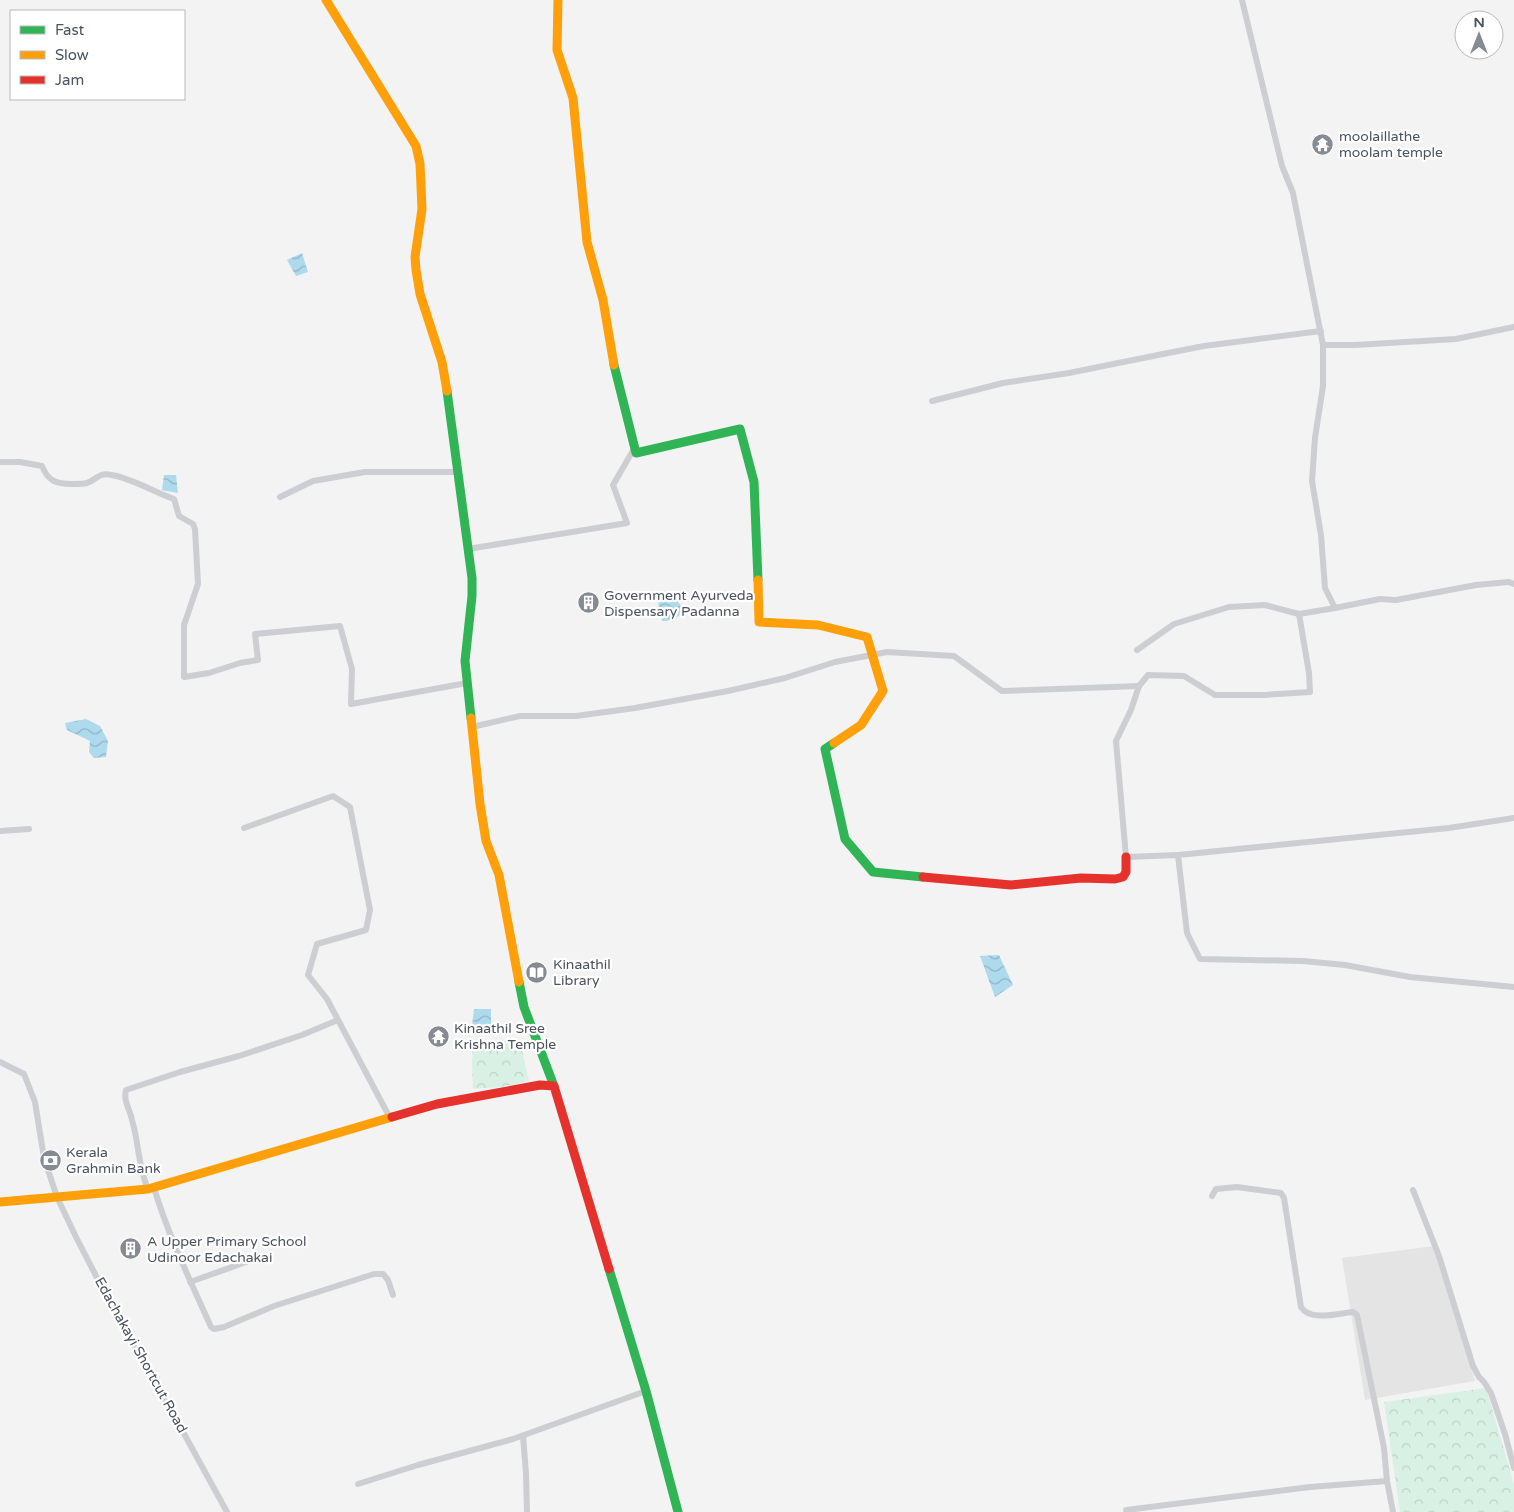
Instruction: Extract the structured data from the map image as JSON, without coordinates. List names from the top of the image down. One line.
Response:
{"streets":{"street":["Edachakayi Shortcut Road"]},"places":{"temple":["moolaillathe moolam temple","Kinaathil Sree Krishna Temple"],"building":["Government Ayurveda Dispensary Padanna","A Upper Primary School Udinoor Edachakai"],"library":["Kinaathil Library"],"bank":["Kerala Grahmin Bank"]},"legend":["Fast","Slow","Jam"],"north":"top"}
